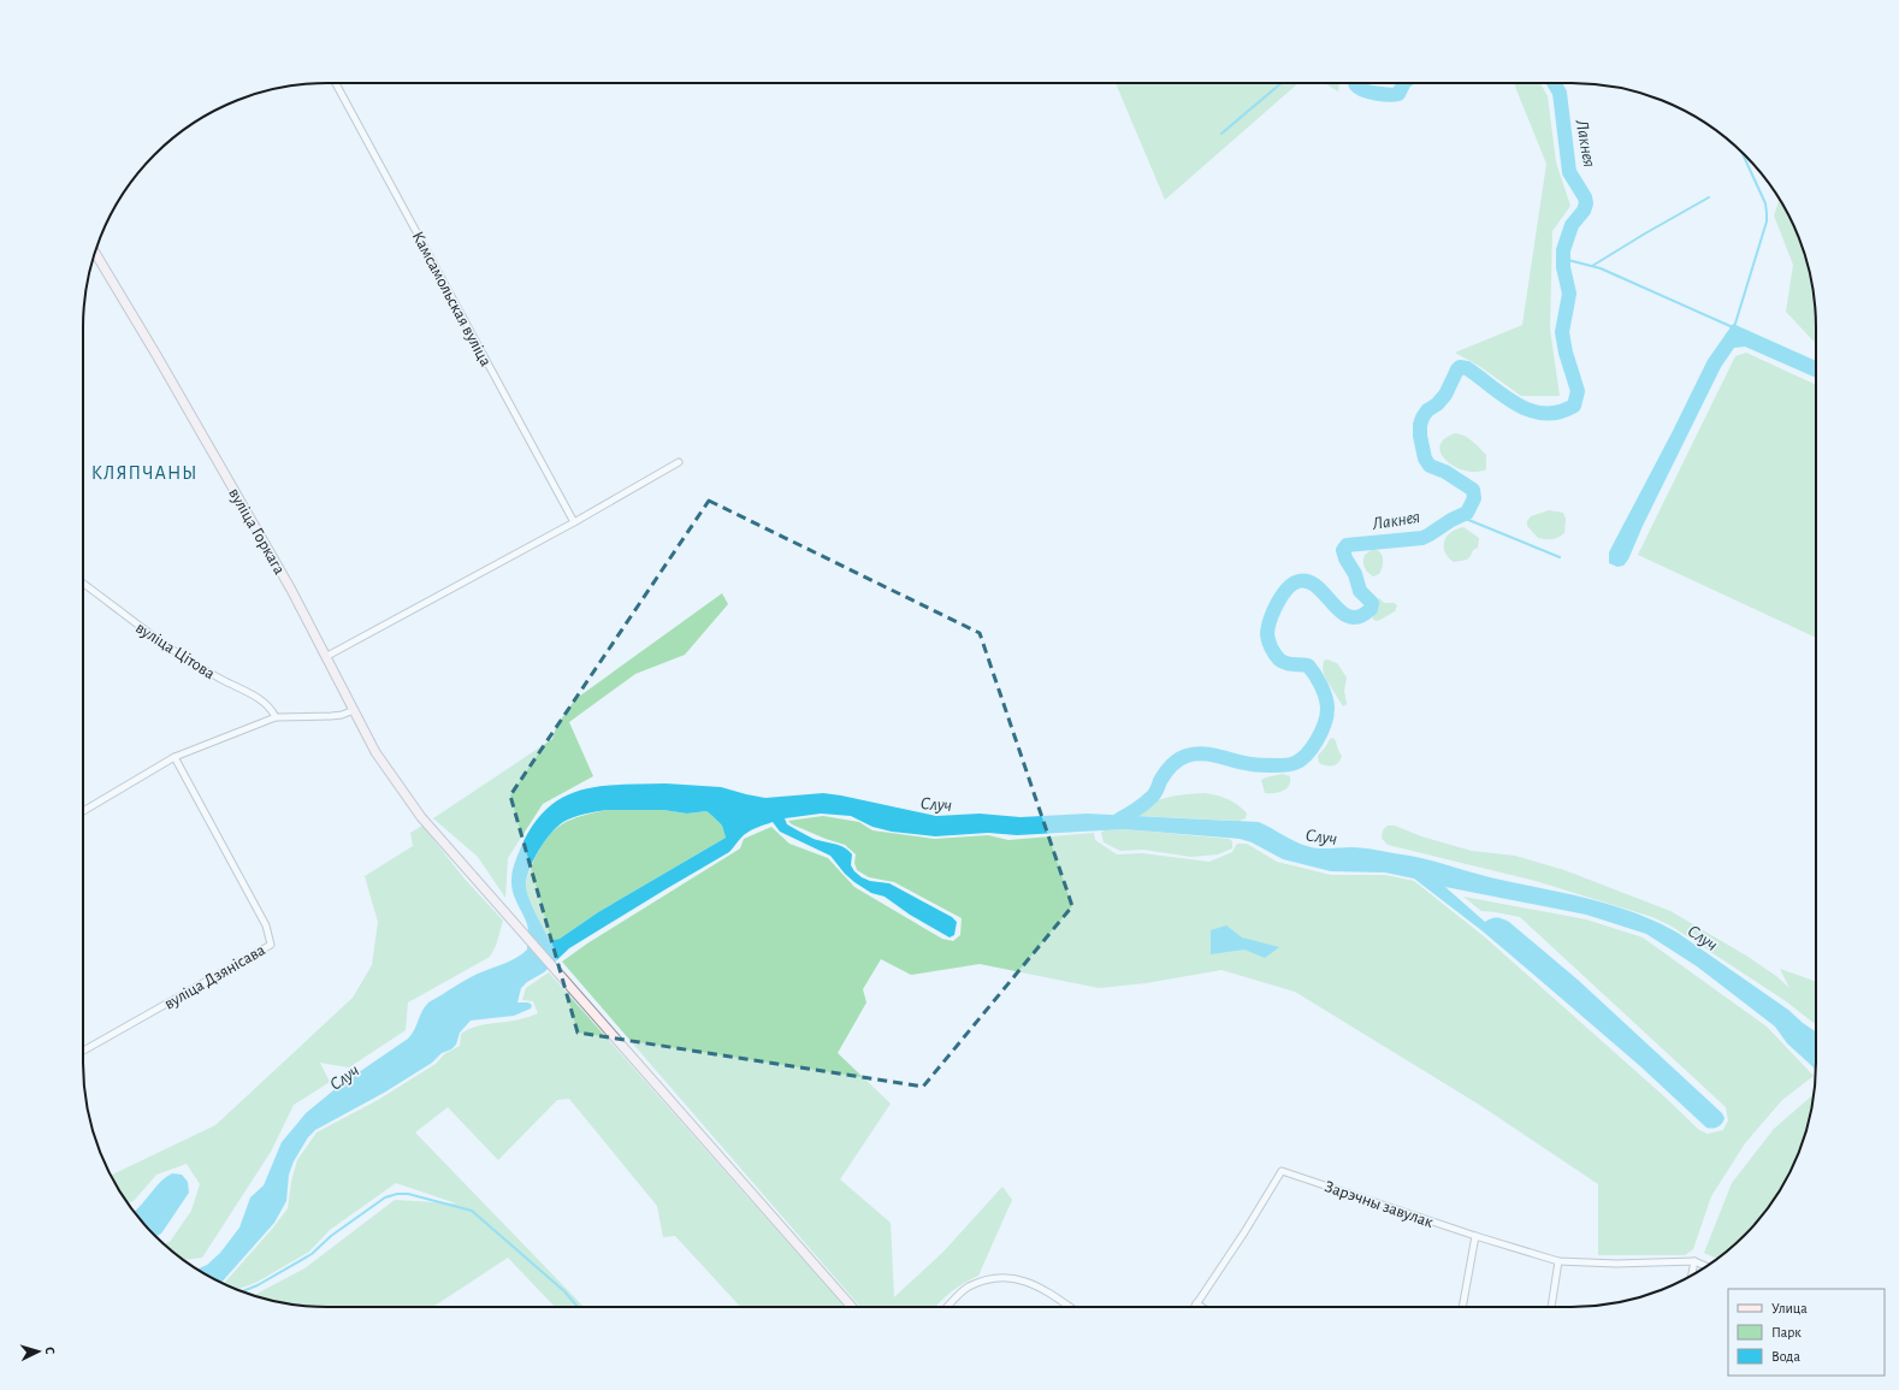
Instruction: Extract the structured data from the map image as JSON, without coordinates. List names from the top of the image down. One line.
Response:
{"streets":{"main road":["вуліца Горкага"],"street":["Камсамольская вуліца","вуліца Цітова","вуліца Дзянісава","Зарэчны завулак"]},"districts":["КЛЯПЧАНЫ"],"water":["Лакнея","Случ"],"legend":["Улица","Парк","Вода"],"north":"right"}
